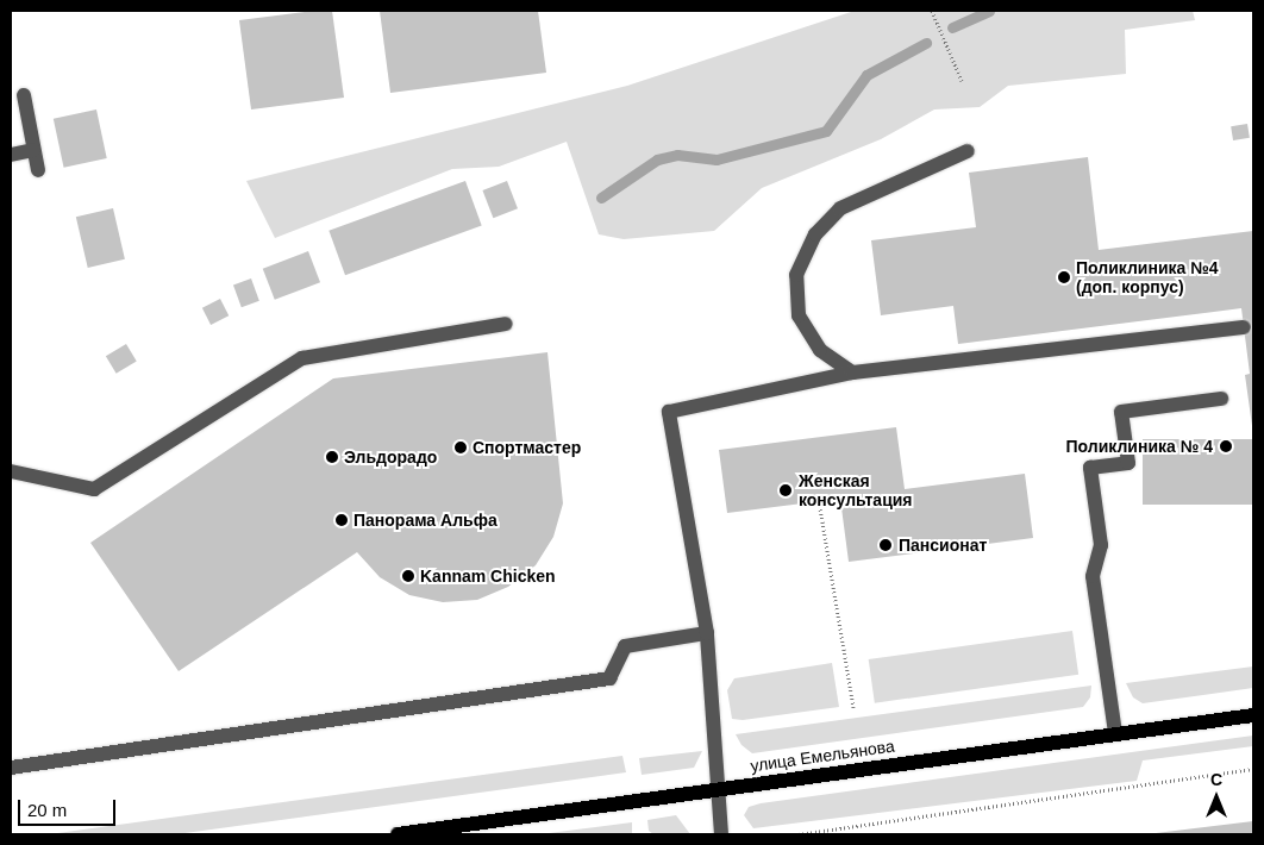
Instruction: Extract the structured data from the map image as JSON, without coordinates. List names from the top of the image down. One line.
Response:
{"streets":{"main road":["улица Емельянова"]},"places":["Поликлиника №4 (доп. корпус)","Поликлиника № 4","Спортмастер","Эльдорадо","Женская консультация","Панорама Альфа","Пансионат","Kannam Chicken"],"scale_bar":"20 m","north":"top"}
